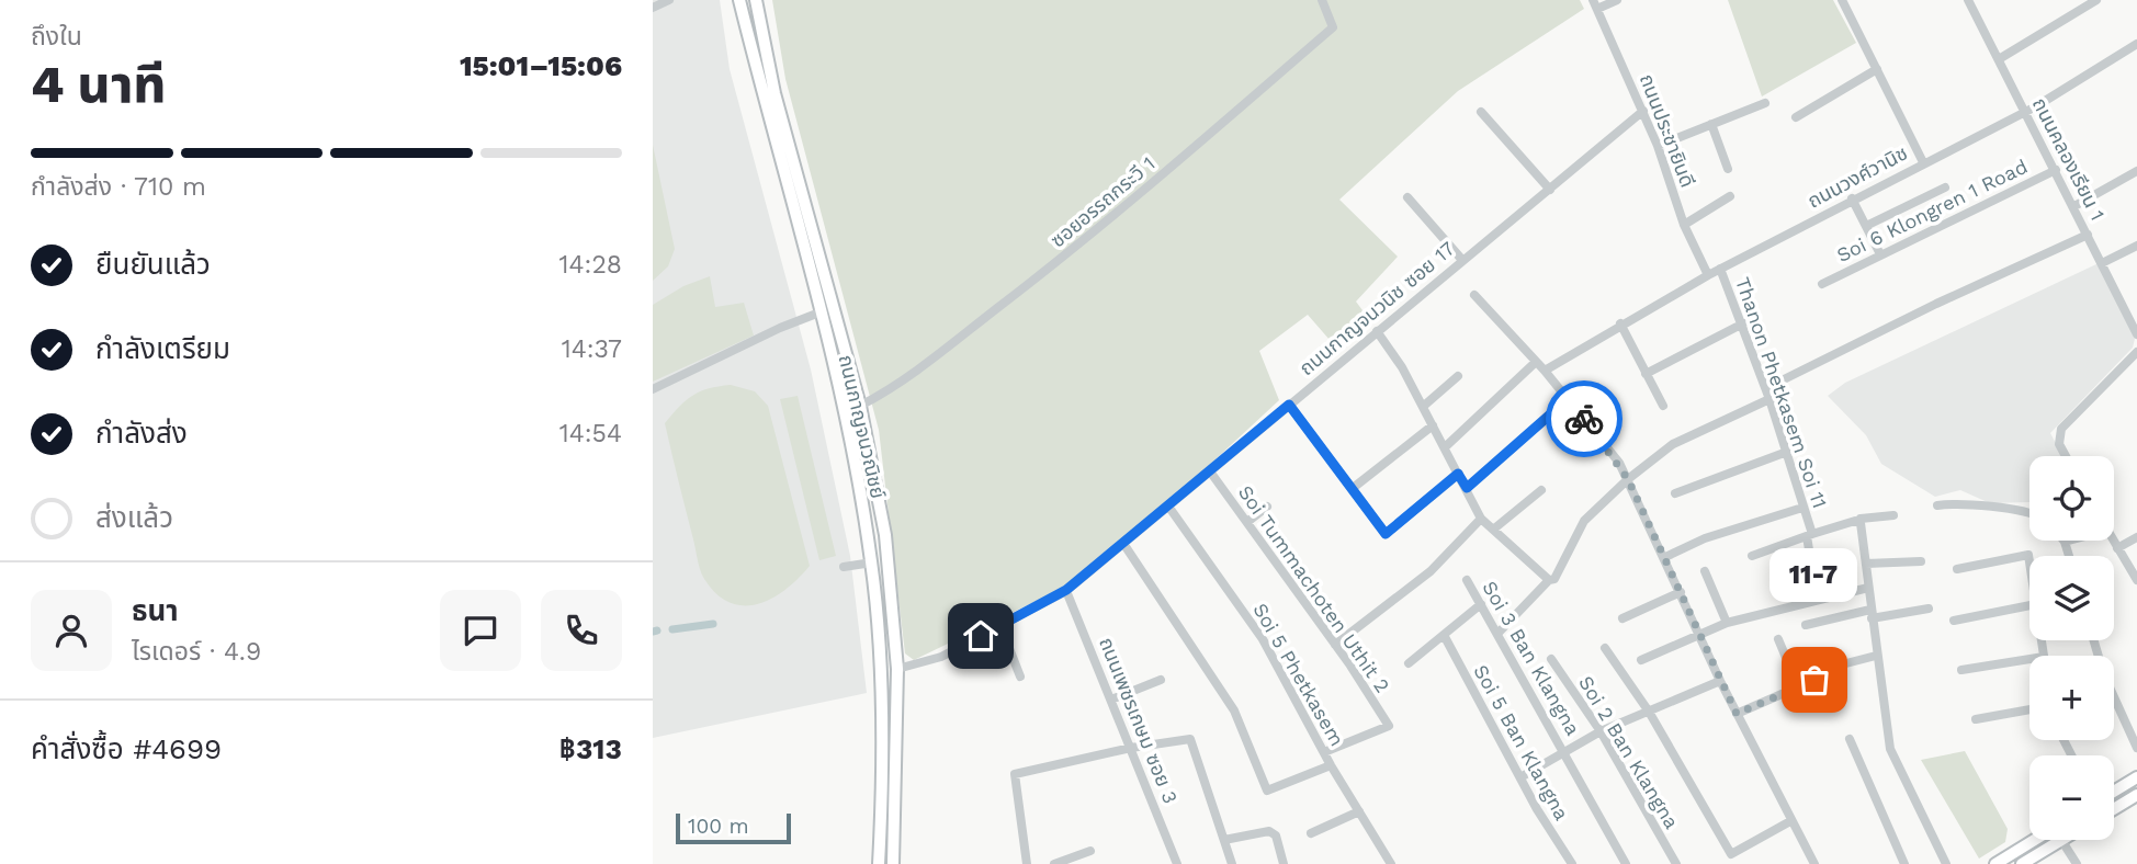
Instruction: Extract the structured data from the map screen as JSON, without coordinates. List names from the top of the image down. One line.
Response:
{"streets":{"main road":["ถนนกาญจนวณิชย์"],"street":["ถนนประชายินดี","ถนนคลองเรียน 1","ถนนวงศ์วานิช","ซอยอรรถกระวี 1","Soi 6 Klongren 1 Road","ถนนกาญจนวนิช ซอย 17","Thanon Phetkasem Soi 11","Soi Tummachoten Uthit 2","Soi 3 Ban Klangna","Soi 5 Phetkasem","ถนนเพชรเกษม ซอย 3","Soi 5 Ban Klangna","Soi 2 Ban Klangna"]},"crossings":[["ถนนประชายินดี","ถนนวงศ์วานิช"],["ถนนประชายินดี","ถนนกาญจนวนิช ซอย 17"],["ถนนคลองเรียน 1","ถนนวงศ์วานิช"],["ถนนคลองเรียน 1","Soi 6 Klongren 1 Road"],["ถนนวงศ์วานิช","Thanon Phetkasem Soi 11"],["ซอยอรรถกระวี 1","ถนนกาญจนวณิชย์"],["ถนนกาญจนวนิช ซอย 17","ถนนกาญจนวณิชย์"],["ถนนกาญจนวนิช ซอย 17","Soi Tummachoten Uthit 2"],["ถนนกาญจนวนิช ซอย 17","Soi 5 Phetkasem"],["ถนนกาญจนวนิช ซอย 17","ถนนเพชรเกษม ซอย 3"],["Soi Tummachoten Uthit 2","Soi 5 Phetkasem"]],"places":["11-7"],"scale_bar":"100 m","page":{"heading":["4 นาที","ถึงใน","15:01–15:06"],"panel":["ธนา","ไรเดอร์ · 4.9","คำสั่งซื้อ #4699","฿313"],"bar":"กำลังส่ง · 710 m","list":[["ยืนยันแล้ว","14:28"],["กำลังเตรียม","14:37"],["กำลังส่ง","14:54"],"ส่งแล้ว"],"map_buttons":["+","−"],"bubble":"11-7","scale":"100 m"}}
